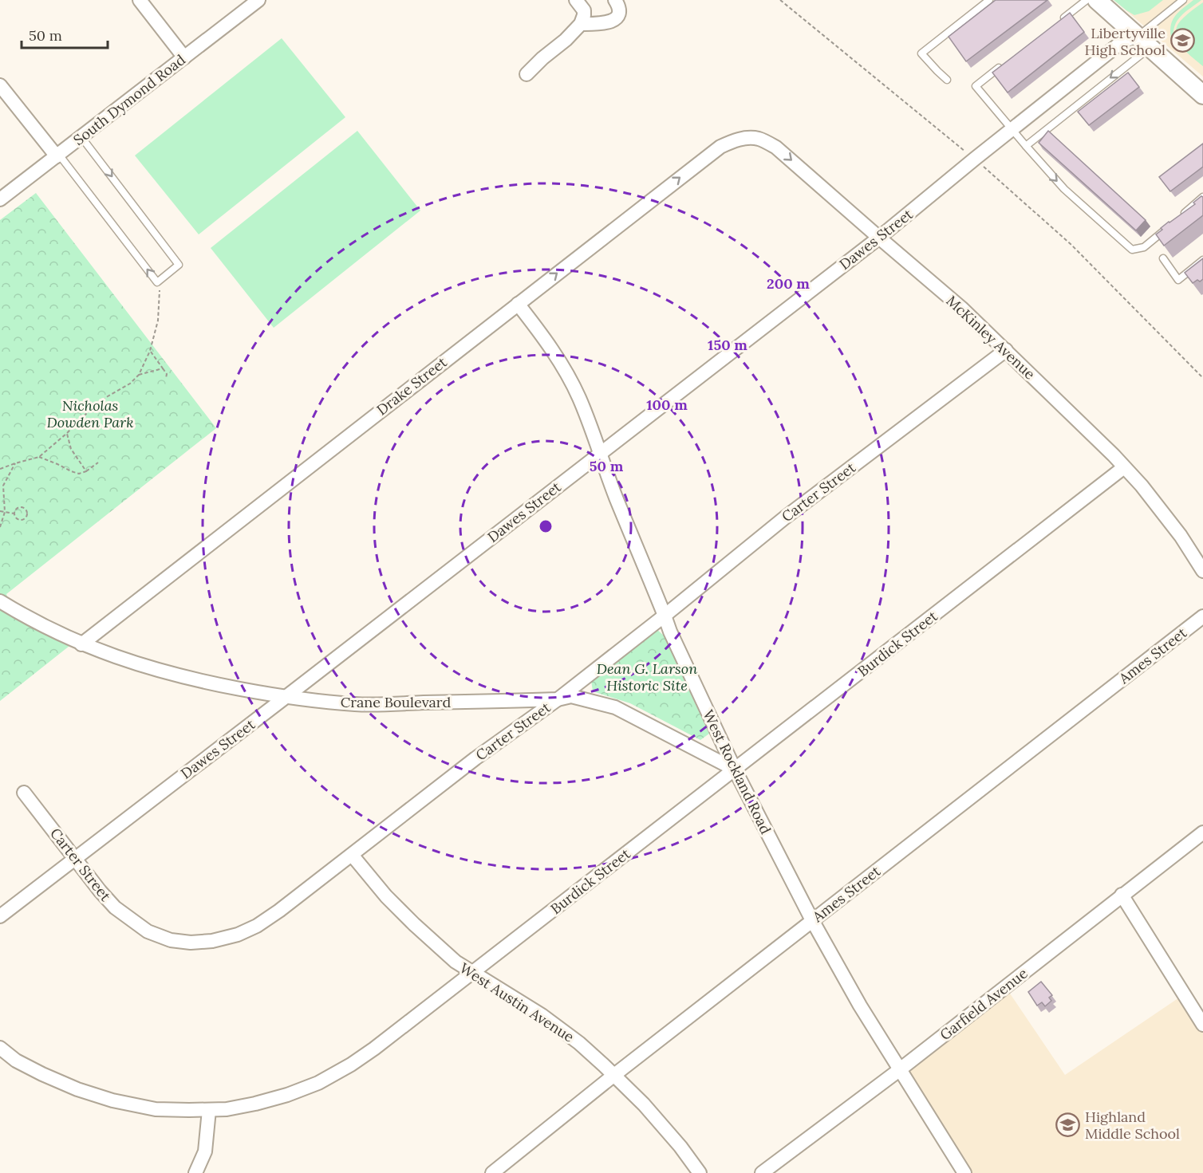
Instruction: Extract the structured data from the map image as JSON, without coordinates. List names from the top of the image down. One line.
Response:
{"streets":{"street":["South Dymond Road","Dawes Street","McKinley Avenue","Drake Street","Carter Street","Burdick Street","Ames Street","Crane Boulevard","West Rockland Road","West Austin Avenue","Garfield Avenue"]},"crossings":[["Dawes Street","McKinley Avenue"],["Dawes Street","Carter Street"],["Dawes Street","Crane Boulevard"],["Dawes Street","West Rockland Road"],["McKinley Avenue","Drake Street"],["McKinley Avenue","Carter Street"],["McKinley Avenue","Burdick Street"],["Drake Street","Crane Boulevard"],["Drake Street","West Rockland Road"],["Carter Street","Crane Boulevard"],["Carter Street","West Rockland Road"],["Carter Street","West Austin Avenue"],["Burdick Street","Crane Boulevard"],["Burdick Street","West Rockland Road"],["Burdick Street","West Austin Avenue"],["Ames Street","West Rockland Road"],["Ames Street","West Austin Avenue"],["Crane Boulevard","West Rockland Road"],["West Rockland Road","Garfield Avenue"]],"parks":["Nicholas Dowden Park","Dean G. Larson Historic Site"],"places":{"school or university":["Libertyville High School","Highland Middle School"]},"scale_bar":"50 m","rings":["200 m","150 m","100 m","50 m"]}
